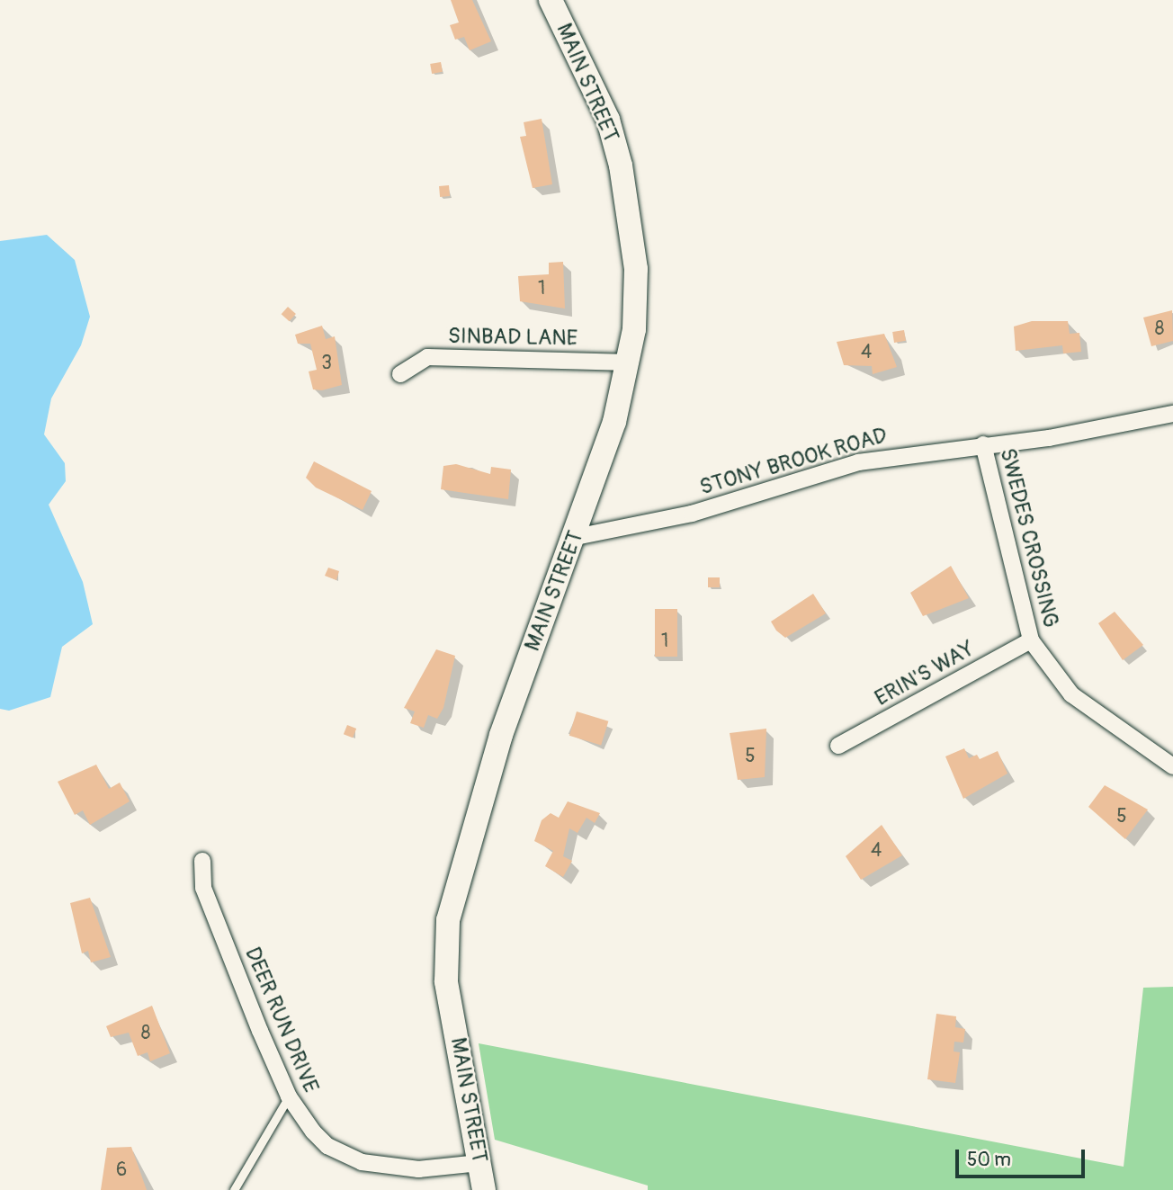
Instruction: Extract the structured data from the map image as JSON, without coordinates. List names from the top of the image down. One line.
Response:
{"streets":{"main road":["MAIN STREET"],"street":["SINBAD LANE","STONY BROOK ROAD","SWEDES CROSSING","ERIN'S WAY","DEER RUN DRIVE"]},"crossings":[["MAIN STREET","SINBAD LANE"],["MAIN STREET","STONY BROOK ROAD"],["MAIN STREET","DEER RUN DRIVE"],["STONY BROOK ROAD","SWEDES CROSSING"],["SWEDES CROSSING","ERIN'S WAY"]],"house_numbers":["1","8","4","3","1","5","5","4","8","6"],"scale_bar":"50 m"}
